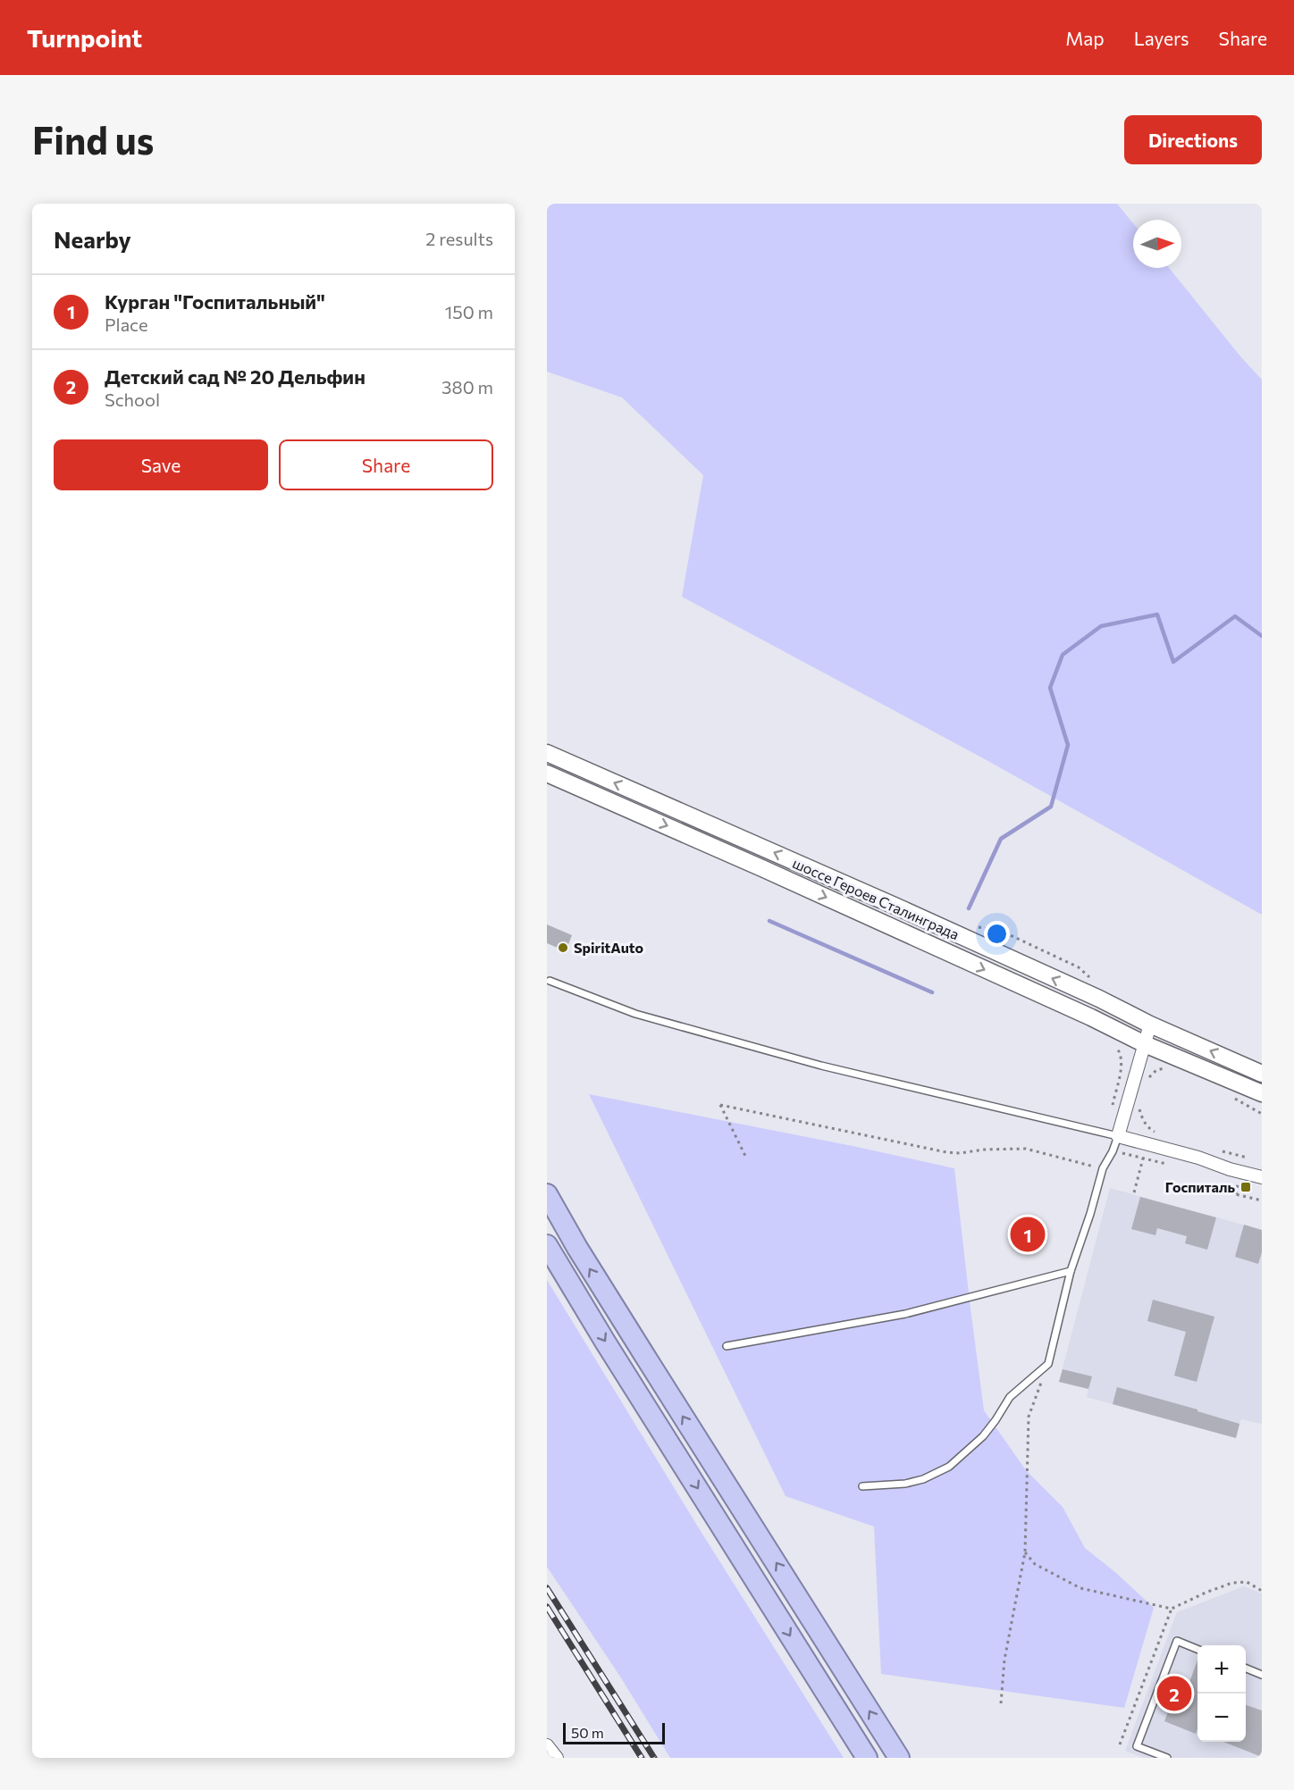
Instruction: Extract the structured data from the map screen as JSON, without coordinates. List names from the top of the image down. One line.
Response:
{"streets":{"main road":["шоссе Героев Сталинграда"]},"places":{"other":["SpiritAuto"],"transit":["Госпиталь"]},"scale_bar":"50 m","north":"right","page":{"header":"Turnpoint","nav":["Map","Layers","Share"],"buttons":["Directions",["Save","Share"]],"title":"Find us","heading":["Nearby","2 results"],"list":[{"mark":"1","name":"Курган \"Госпитальный\"","note":"Place","value":"150 m"},{"mark":"2","name":"Детский сад № 20 Дельфин","note":"School","value":"380 m"}],"pins":["1","2"],"map_buttons":["+","−"],"scale":"50 m"}}
